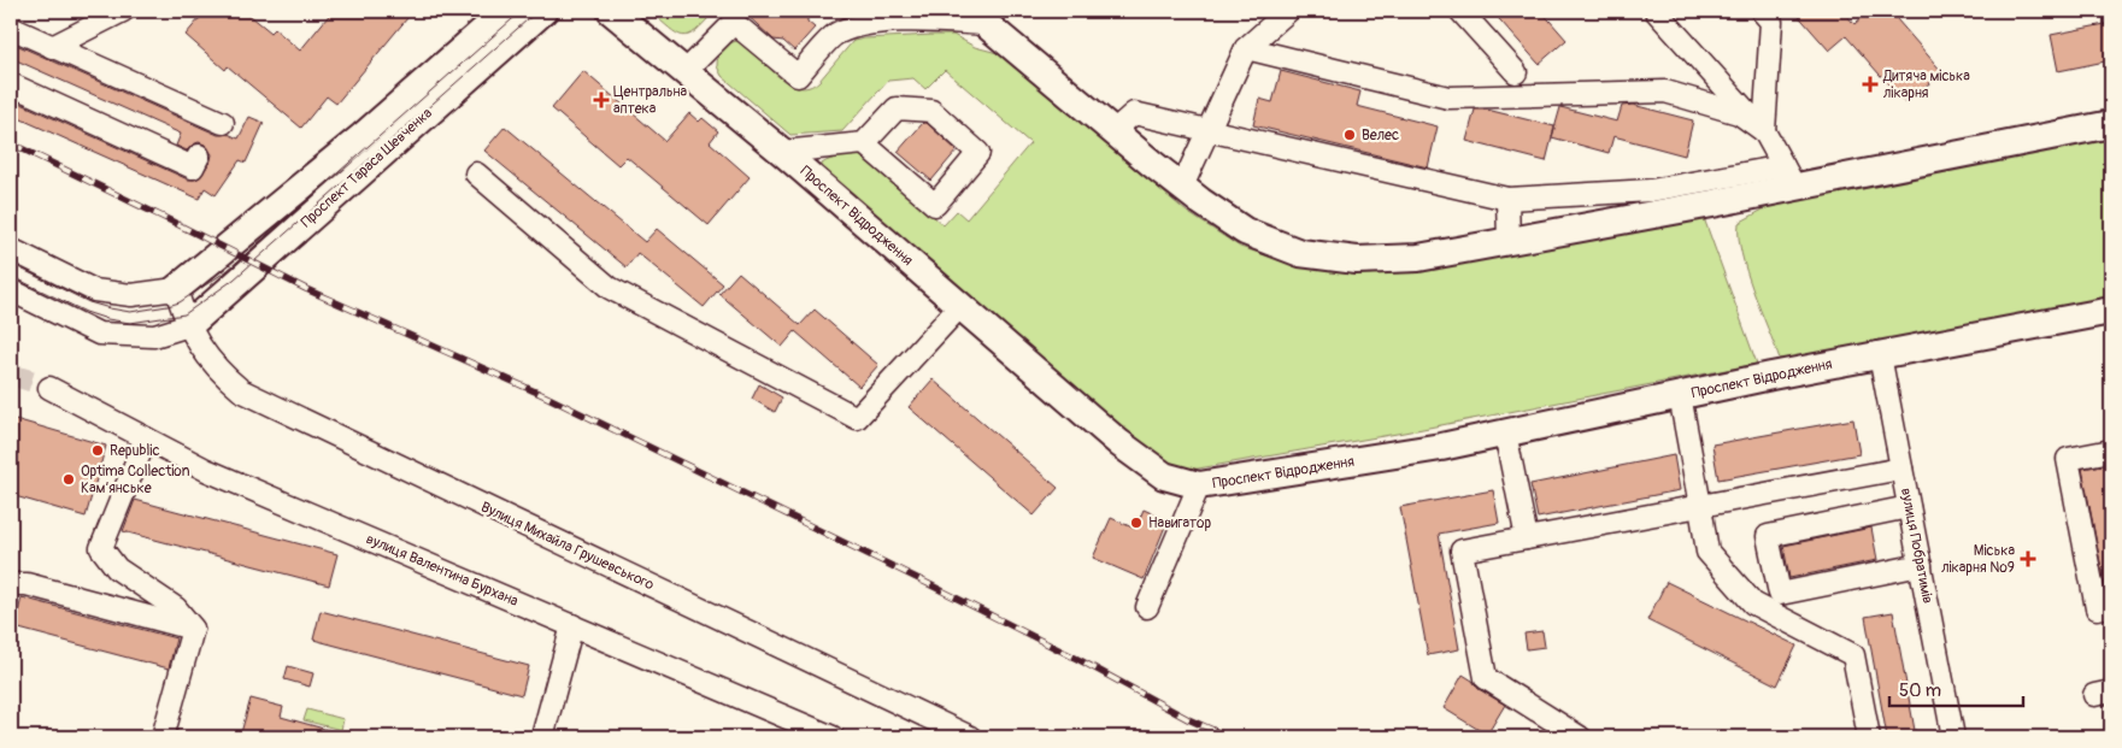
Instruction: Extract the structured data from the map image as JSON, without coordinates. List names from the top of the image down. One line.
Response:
{"streets":{"main road":["Проспект Тараса Шевченка","Проспект Відродження"],"street":["Вулиця Михайла Грушевського","вулиця Побратимів","вулиця Валентина Бурхана"]},"crossings":[["Проспект Тараса Шевченка","Вулиця Михайла Грушевського"],["Проспект Відродження","вулиця Побратимів"]],"places":{"health":["Дитяча міська лікарня","Центральна аптека","Міська лікарня №9"],"other":["Велес","Republic","Optima Collection Кам’янське","Навигатор"]},"scale_bar":"50 m"}
